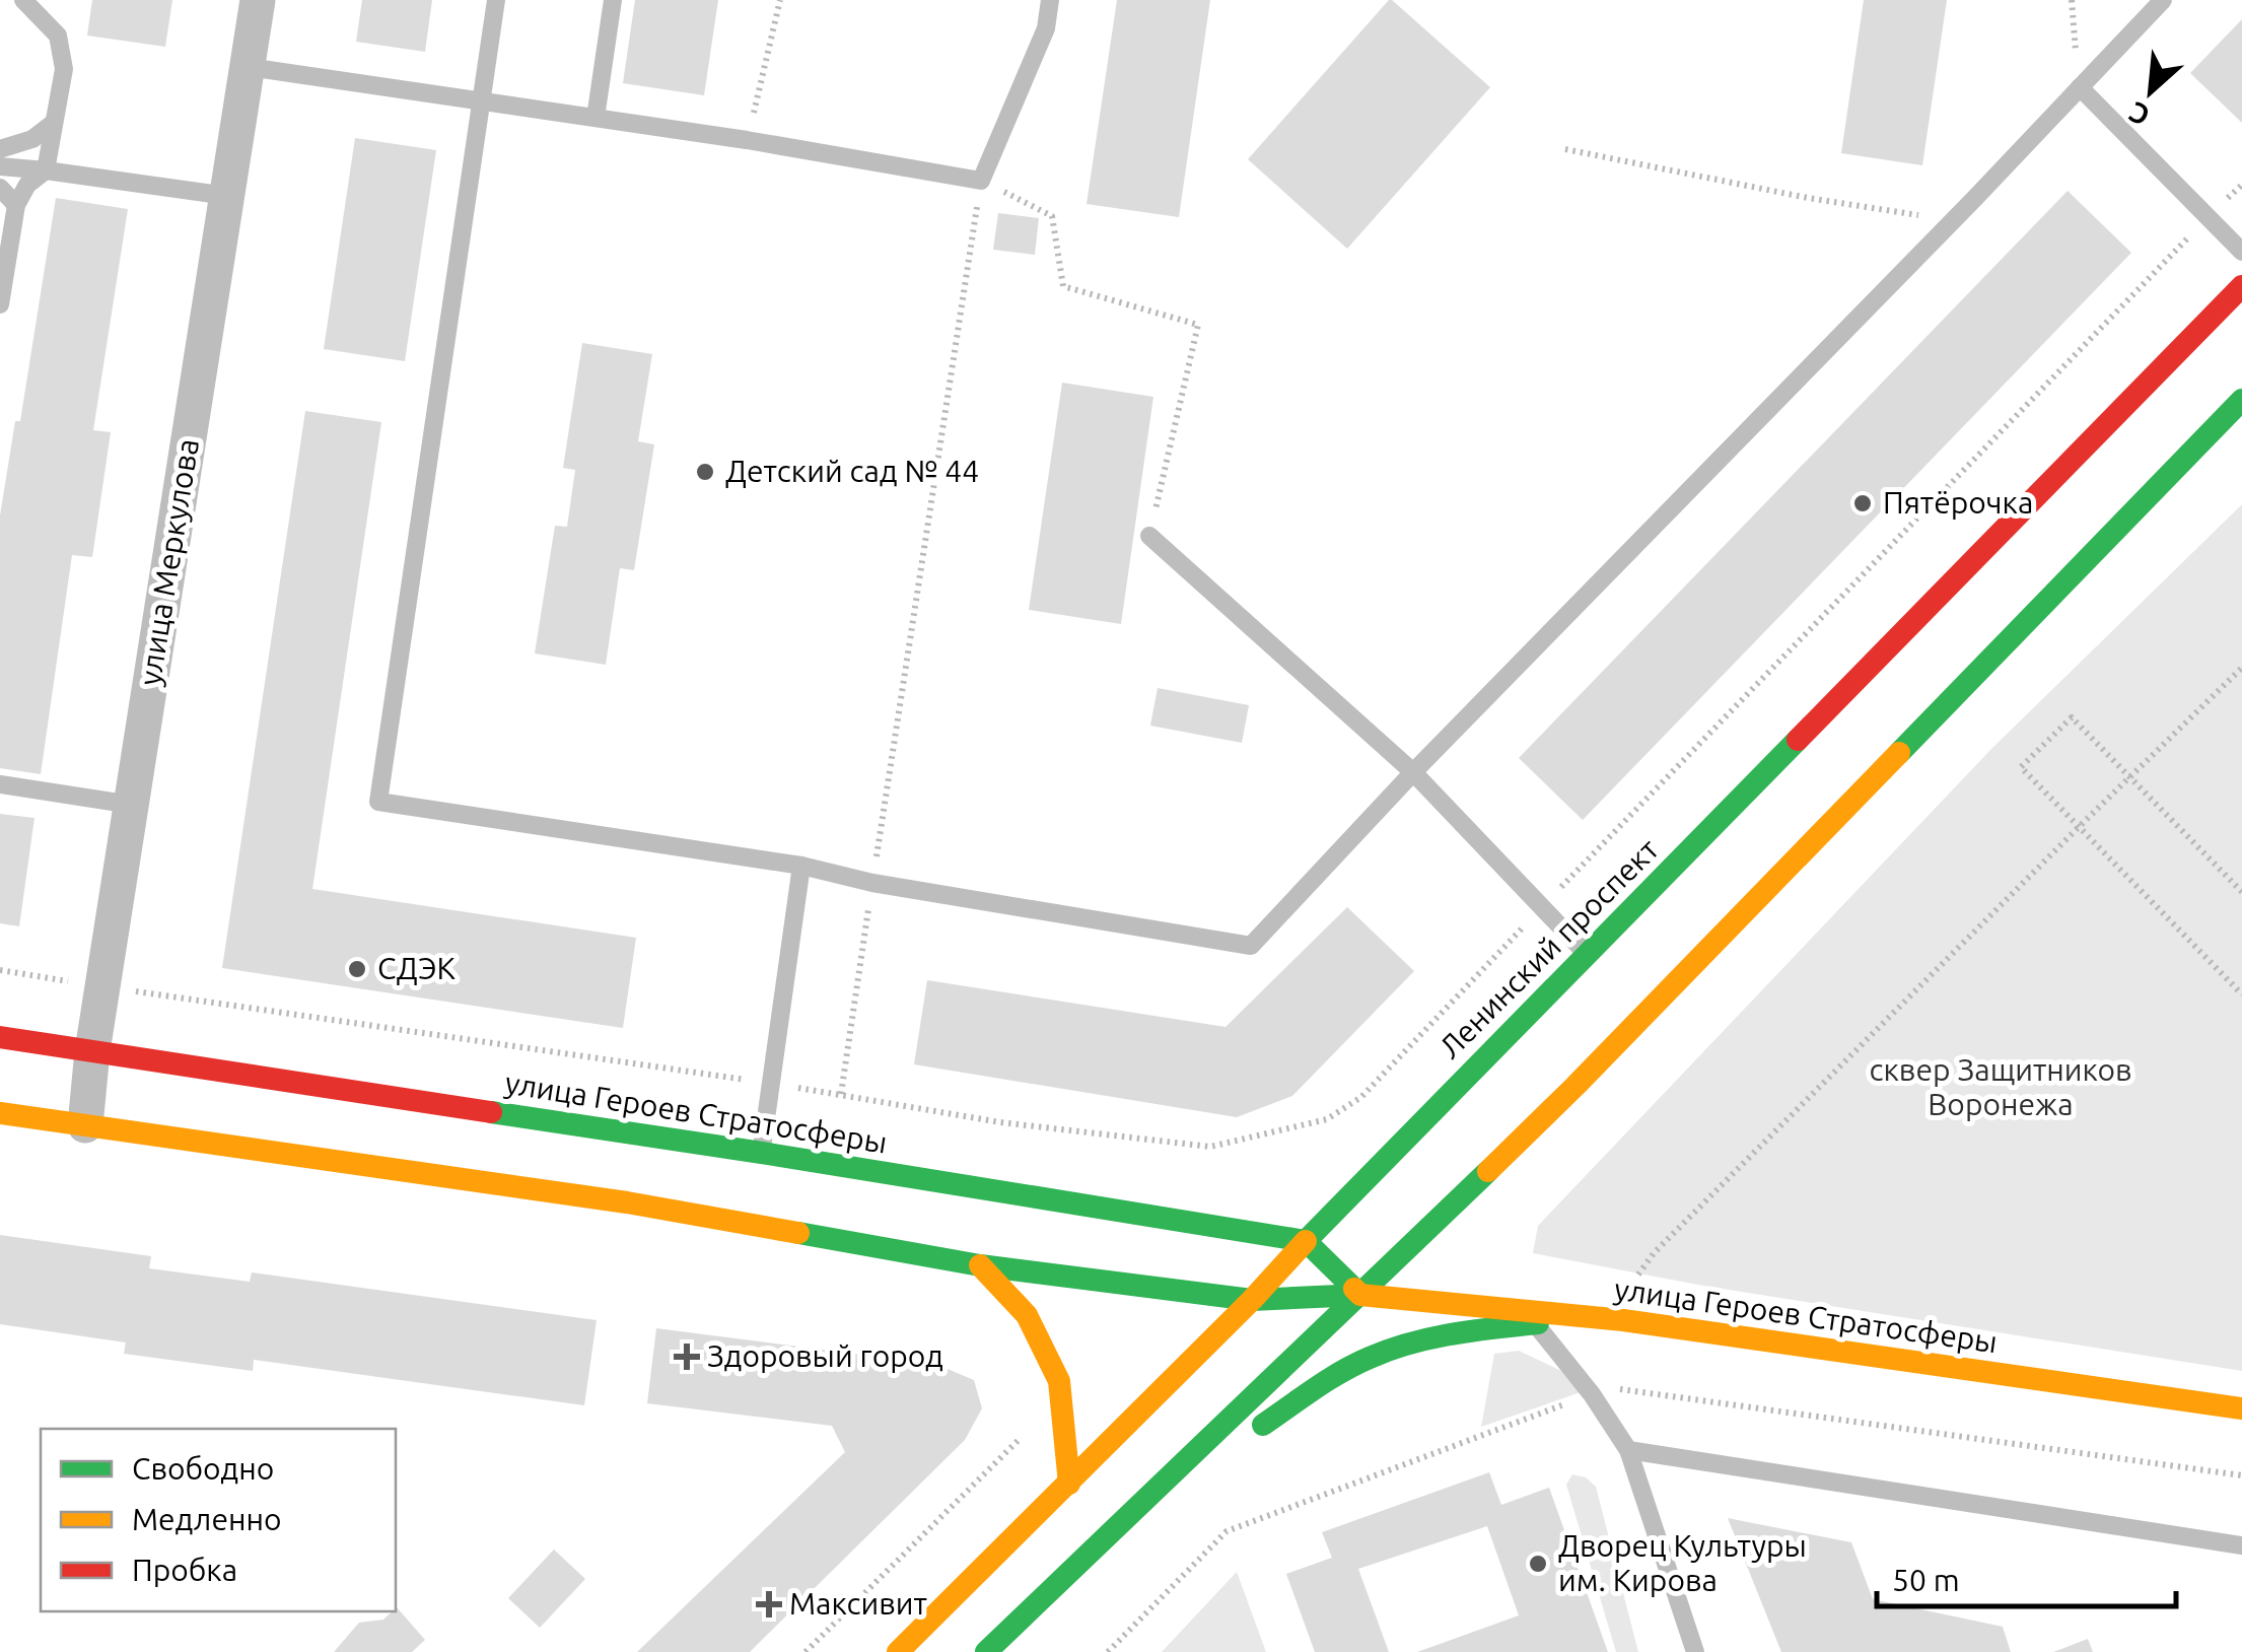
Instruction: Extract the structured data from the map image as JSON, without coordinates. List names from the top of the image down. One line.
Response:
{"streets":{"main road":["Ленинский проспект","улица Героев Стратосферы"],"street":["улица Меркулова"]},"crossings":[["улица Меркулова","улица Героев Стратосферы"],["Ленинский проспект","улица Героев Стратосферы"]],"parks":["сквер Защитников Воронежа"],"places":{"other":["Детский сад № 44","Пятёрочка","СДЭК","Дворец Культуры им. Кирова"],"health":["Здоровый город","Максивит"]},"legend":["Свободно","Медленно","Пробка"],"scale_bar":"50 m","north":"bottom left"}
